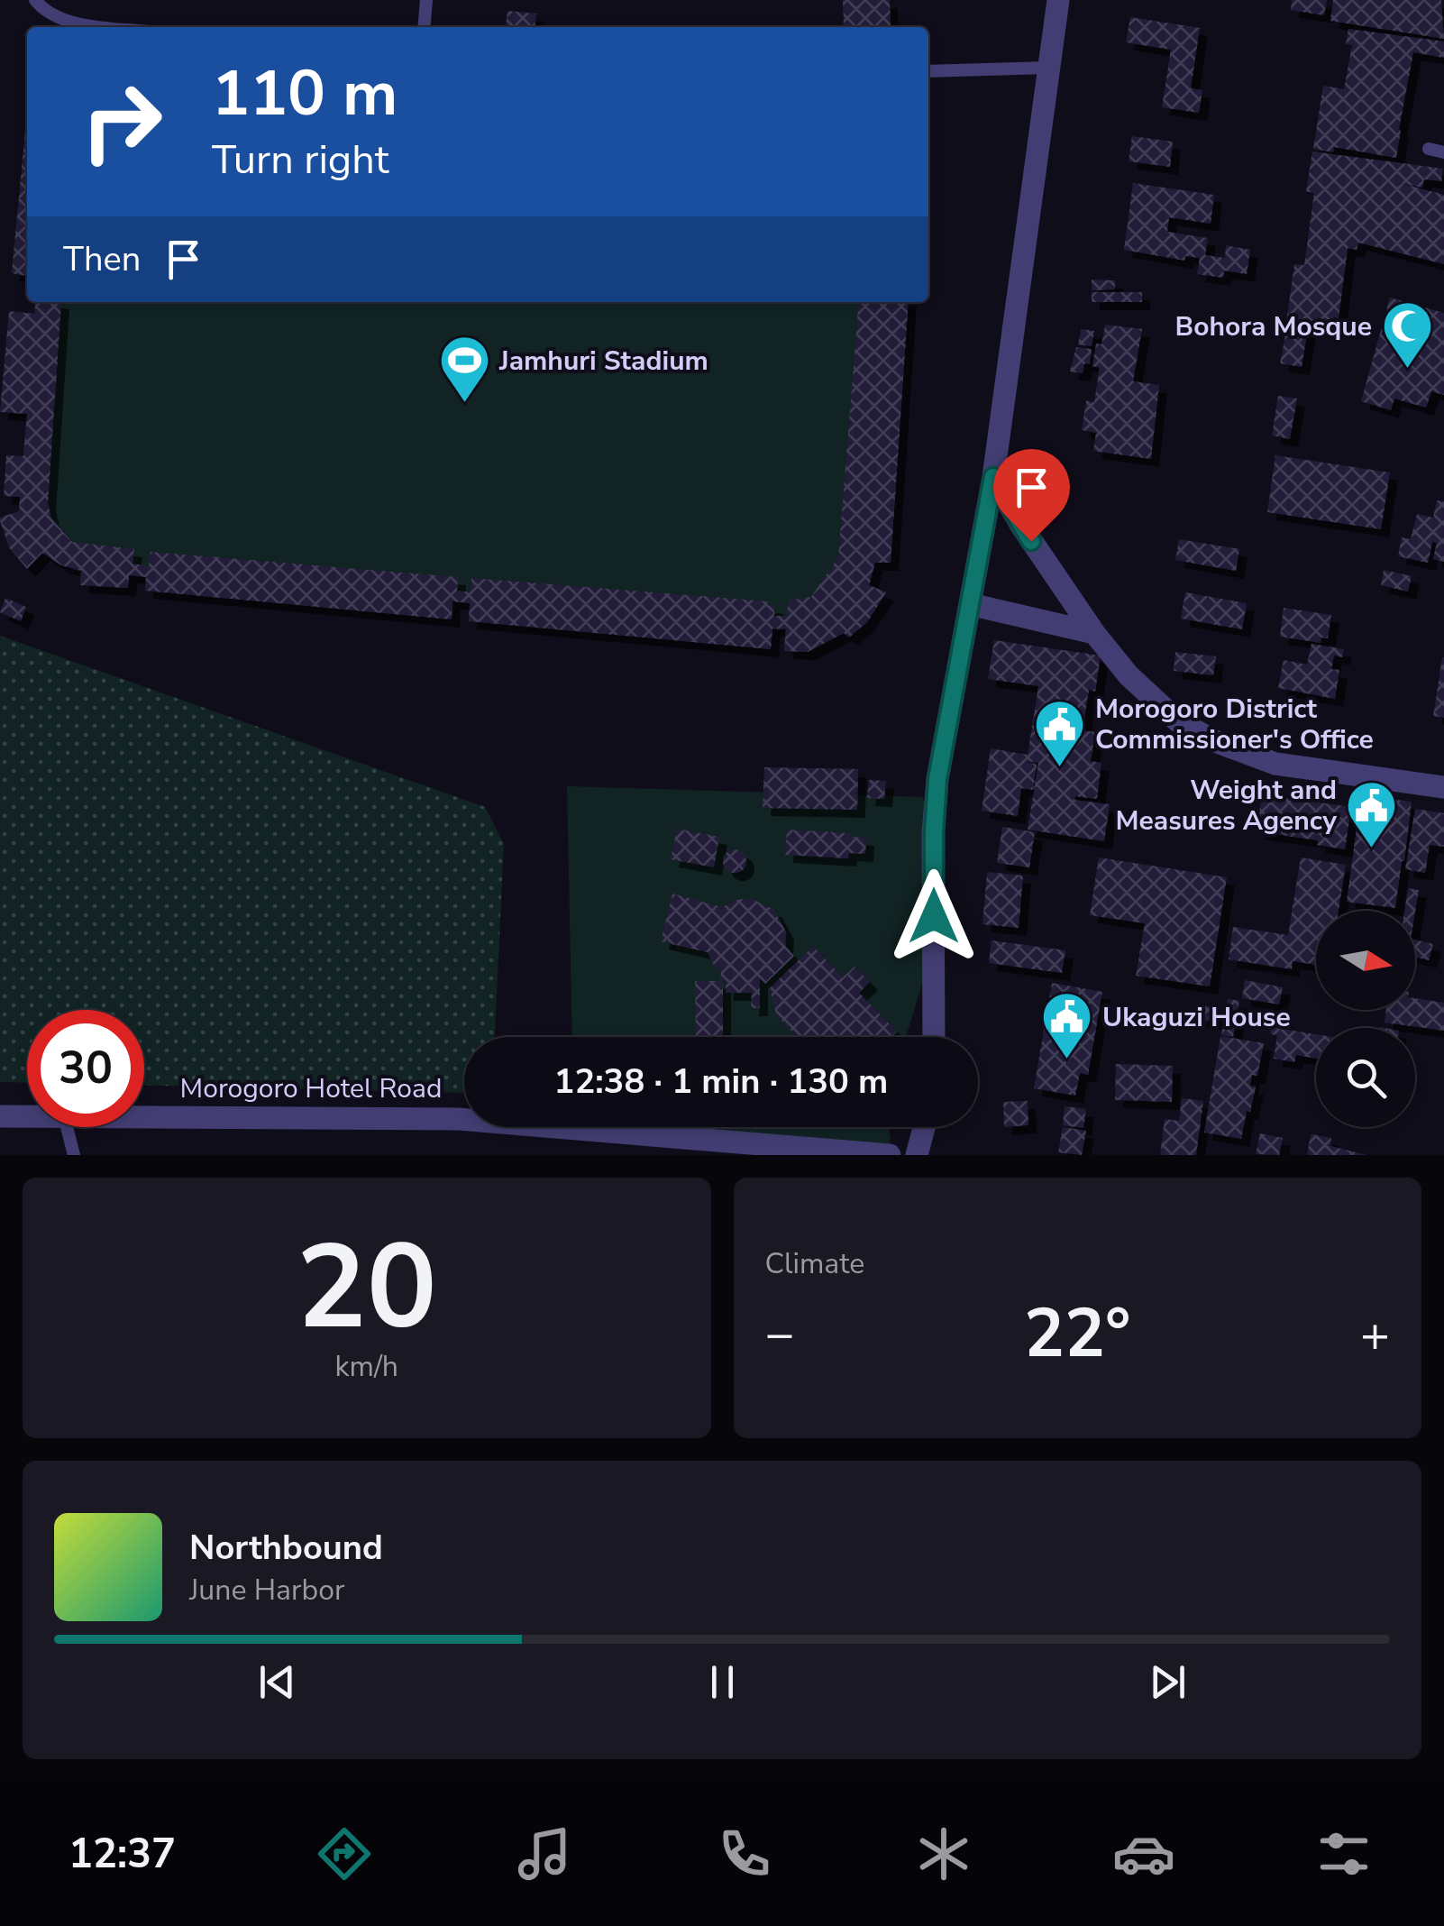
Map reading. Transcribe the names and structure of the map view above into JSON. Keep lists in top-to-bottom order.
{
  "streets": {
    "street": ["Morogoro Hotel Road"]
  },
  "places": {
    "mosque": ["Bohora Mosque"],
    "sports": ["Jamhuri Stadium"],
    "public building": ["Morogoro District Commissioner's Office", "Weight and Measures Agency", "Ukaguzi House"]
  },
  "north": "right",
  "page": {
    "turn": ["110 m", "Turn right"],
    "then": "Then",
    "limit": "30",
    "trip": "12:38 · 1 min · 130 m",
    "tile": [
      ["20", "km/h"],
      "Climate"
    ],
    "heat": ["−", "22°", "+"],
    "song": ["Northbound", "June Harbor"],
    "tabs": "12:37"
  }
}
